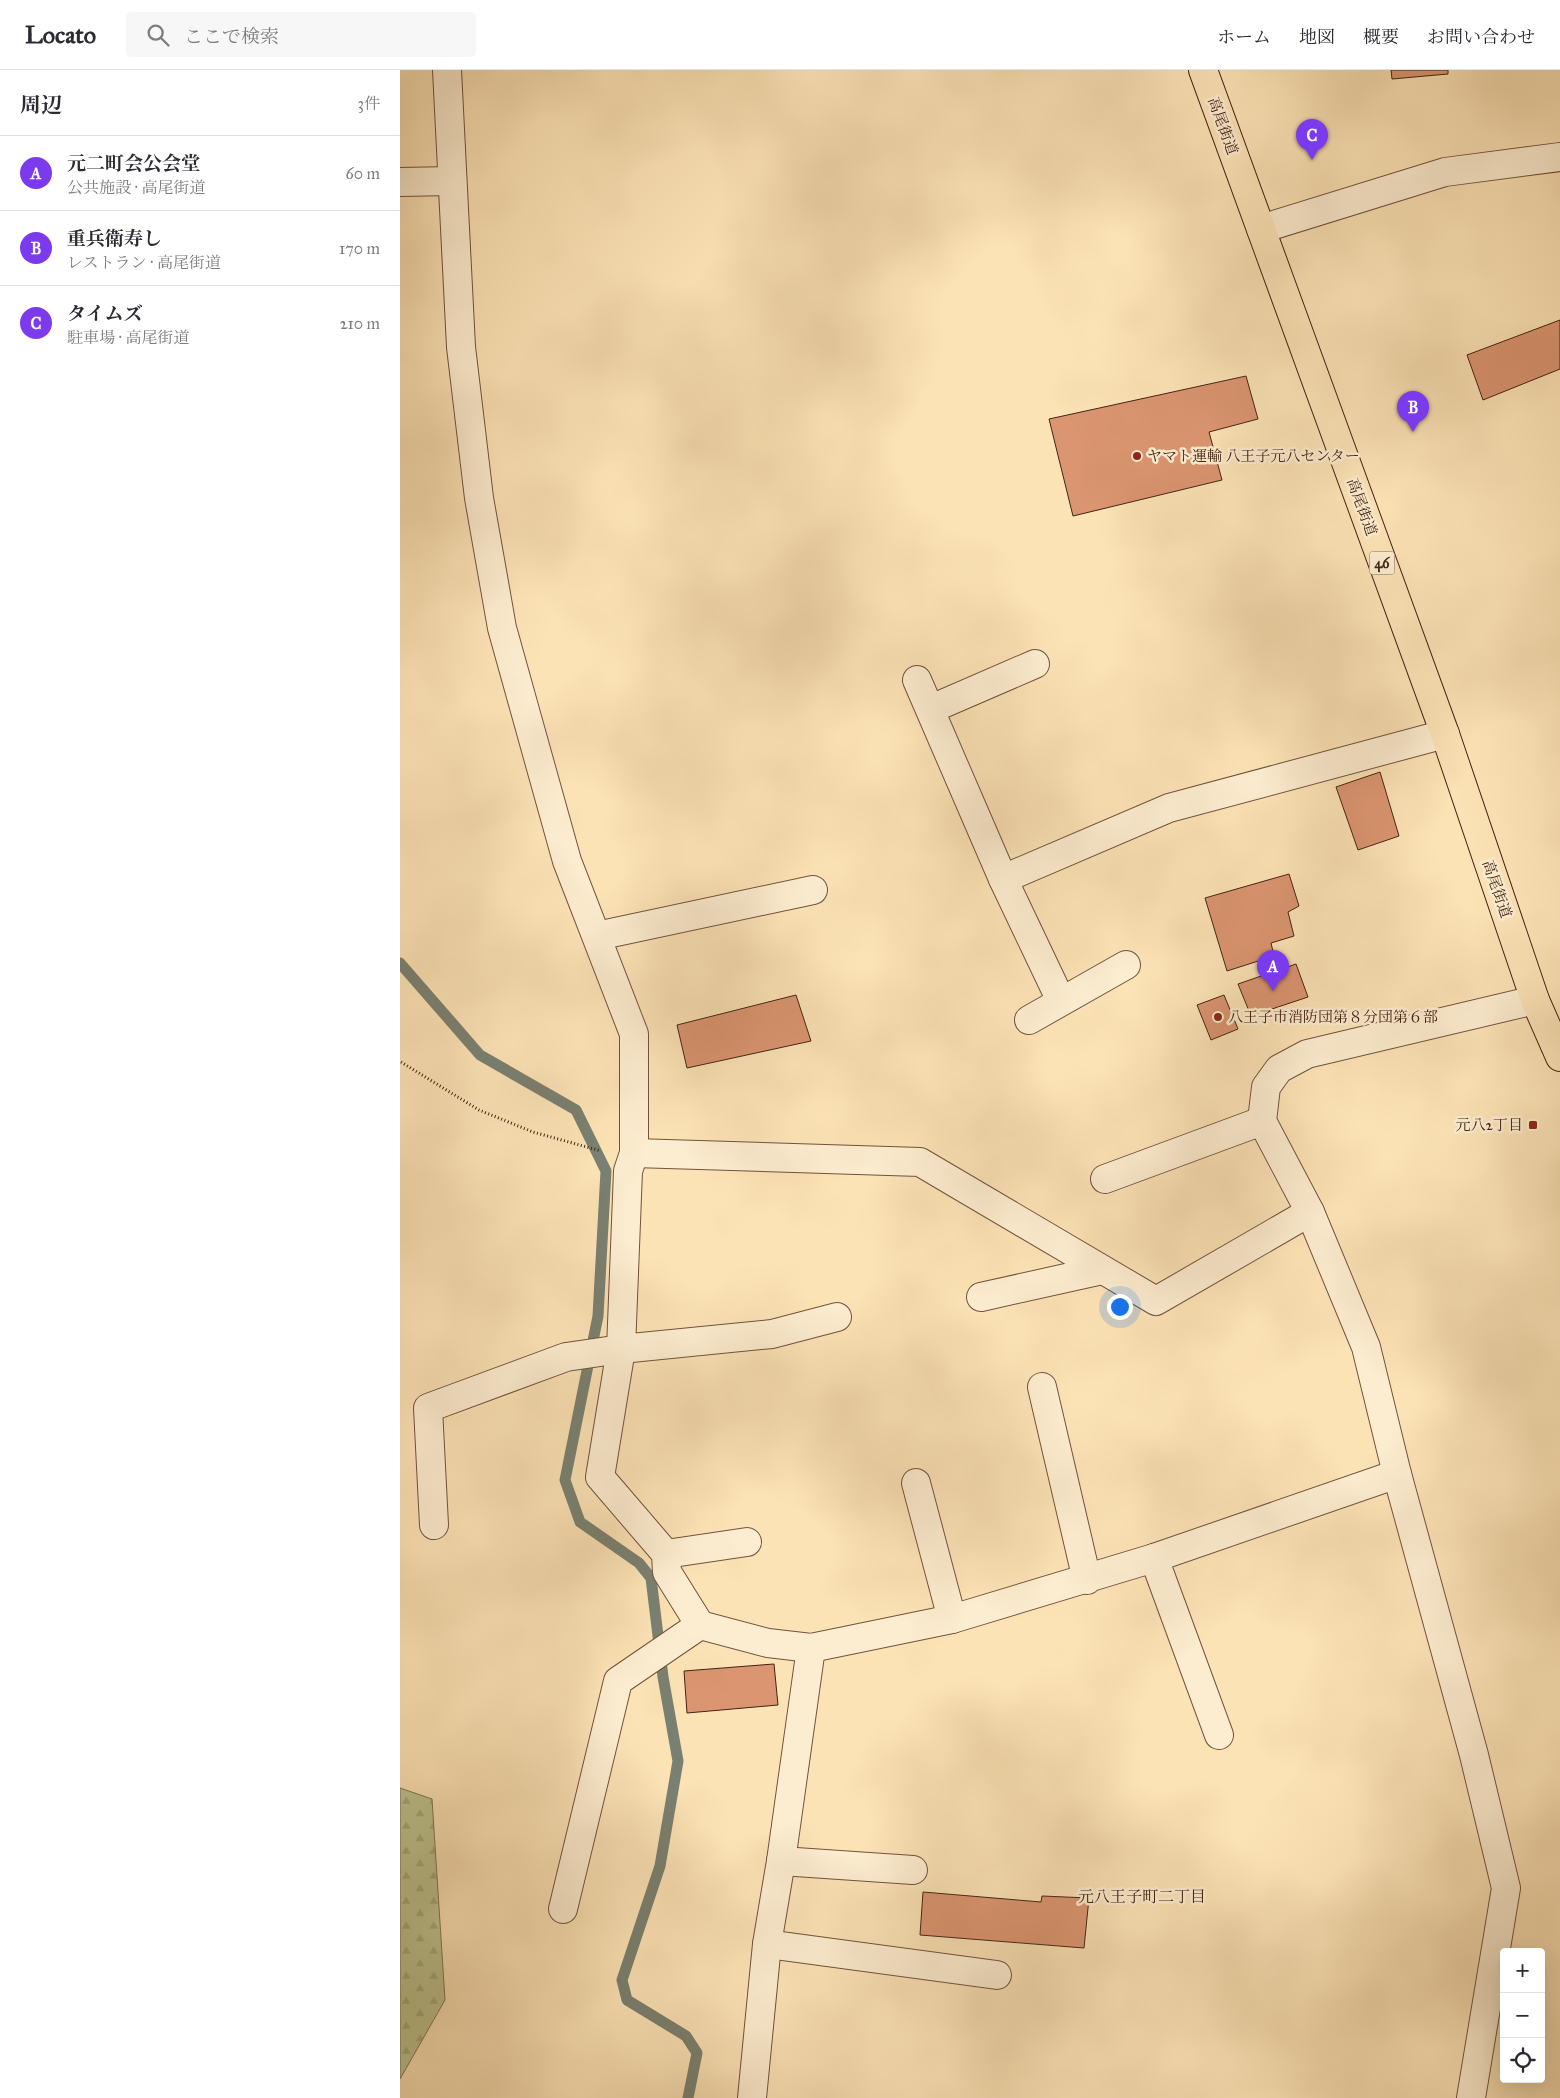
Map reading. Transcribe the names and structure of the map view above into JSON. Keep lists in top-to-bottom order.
{
  "streets": {
    "main road": ["高尾街道", "46"]
  },
  "districts": ["元八王子町二丁目"],
  "places": {
    "other": ["ヤマト運輸 八王子元八センター", "八王子市消防団第８分団第６部"],
    "transit": ["元八2丁目"]
  },
  "page": {
    "header": "Locato",
    "search": "ここで検索",
    "nav": [
      "ホーム",
      "地図",
      "概要",
      "お問い合わせ"
    ],
    "heading": ["周辺", "3件"],
    "pins": ["C", "B", "A"],
    "list": [
      {
        "mark": "A",
        "name": "元二町会公会堂",
        "note": "公共施設 · 高尾街道",
        "value": "60 m"
      },
      {
        "mark": "B",
        "name": "重兵衛寿し",
        "note": "レストラン · 高尾街道",
        "value": "170 m"
      },
      {
        "mark": "C",
        "name": "タイムズ",
        "note": "駐車場 · 高尾街道",
        "value": "210 m"
      }
    ],
    "map_buttons": ["+", "−"]
  }
}
